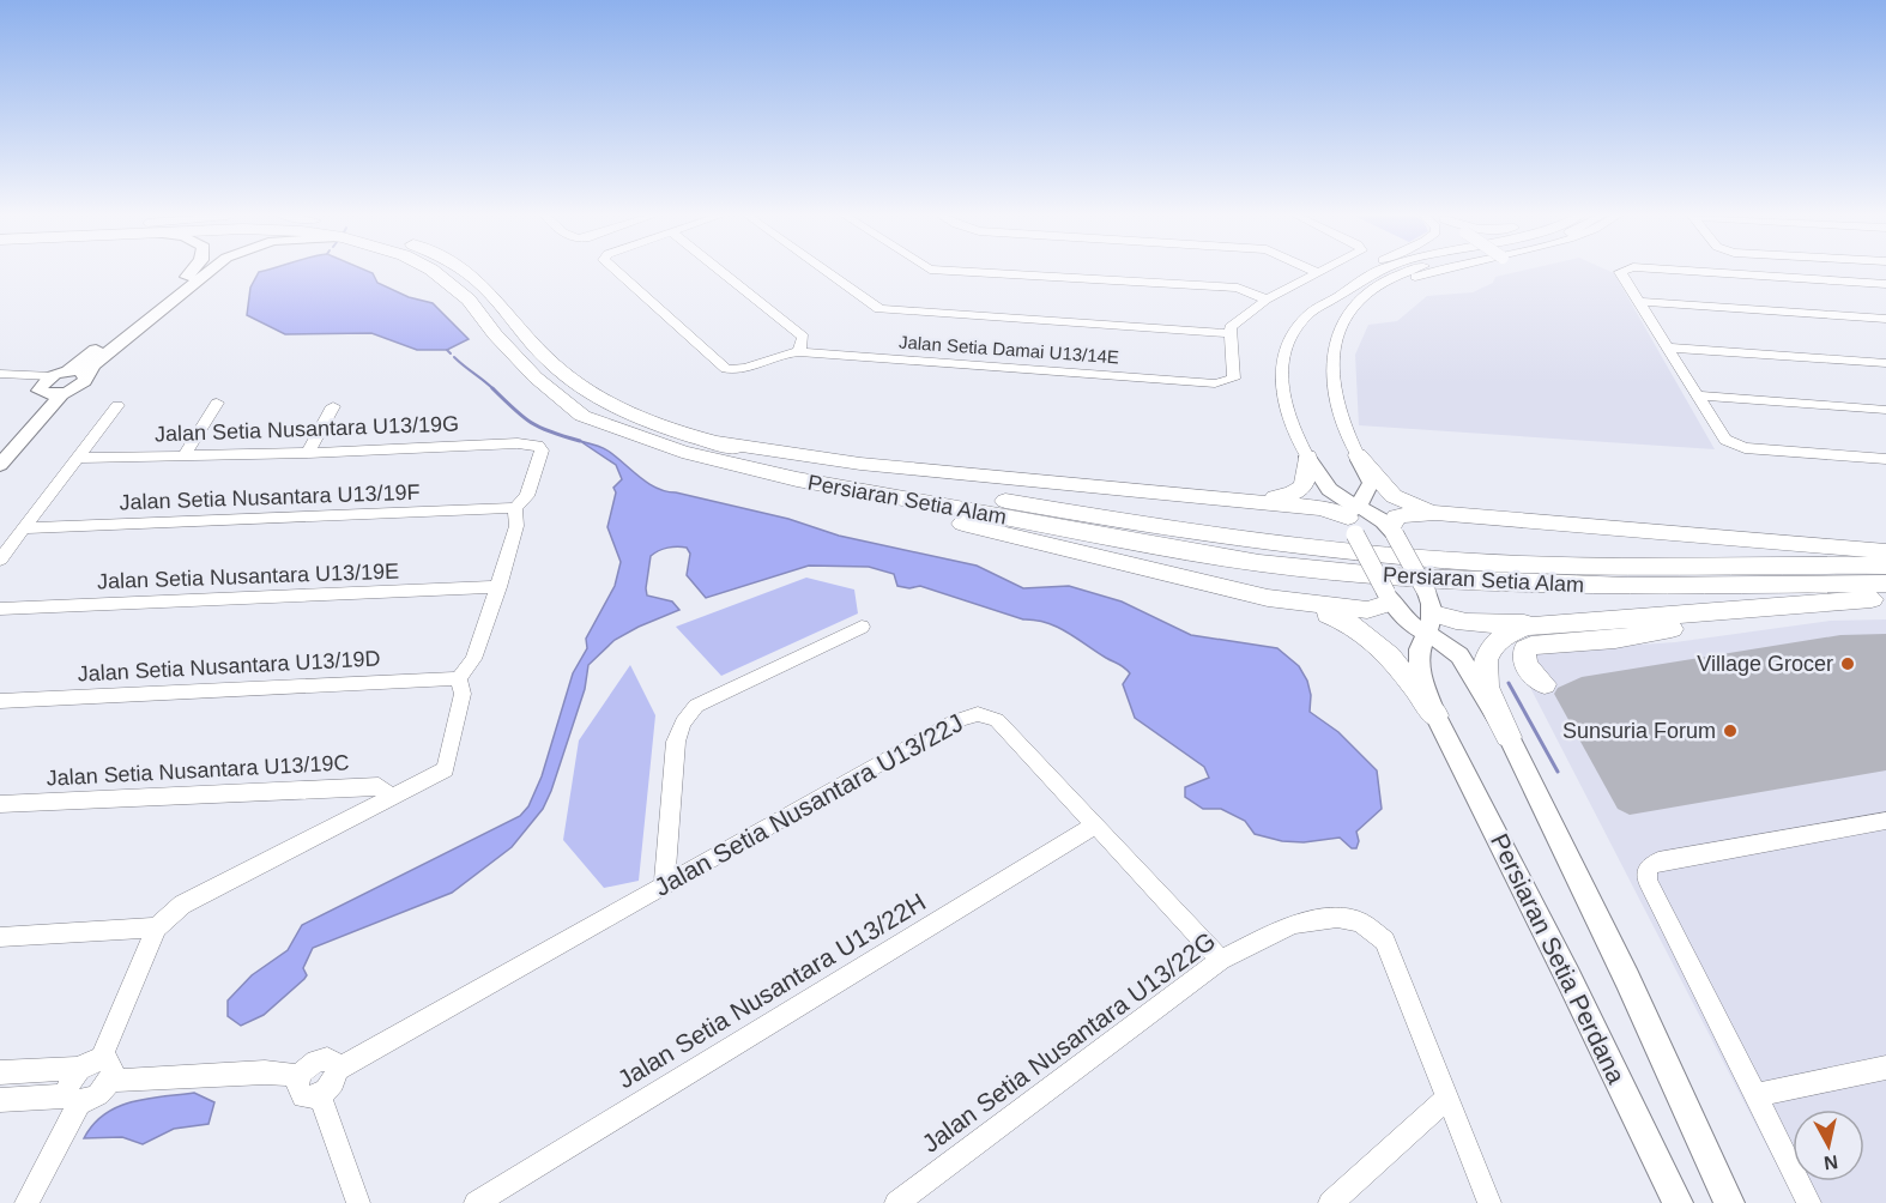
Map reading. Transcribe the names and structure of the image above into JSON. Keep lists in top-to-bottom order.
{
  "streets": {
    "highway": ["Persiaran Setia Alam"],
    "main road": ["Persiaran Setia Perdana"],
    "street": [
      "Jalan Setia Damai U13/14E",
      "Jalan Setia Nusantara U13/19G",
      "Jalan Setia Nusantara U13/19F",
      "Jalan Setia Nusantara U13/19E",
      "Jalan Setia Nusantara U13/19D",
      "Jalan Setia Nusantara U13/19C",
      "Jalan Setia Nusantara U13/22J",
      "Jalan Setia Nusantara U13/22H",
      "Jalan Setia Nusantara U13/22G"
    ]
  },
  "crossings": [
    ["Jalan Setia Nusantara U13/19G", "Jalan Setia Nusantara U13/19F"],
    ["Jalan Setia Nusantara U13/22J", "Jalan Setia Nusantara U13/22H"],
    ["Jalan Setia Nusantara U13/22J", "Jalan Setia Nusantara U13/22G"]
  ],
  "places": ["Village Grocer", "Sunsuria Forum"],
  "north": "bottom"
}
